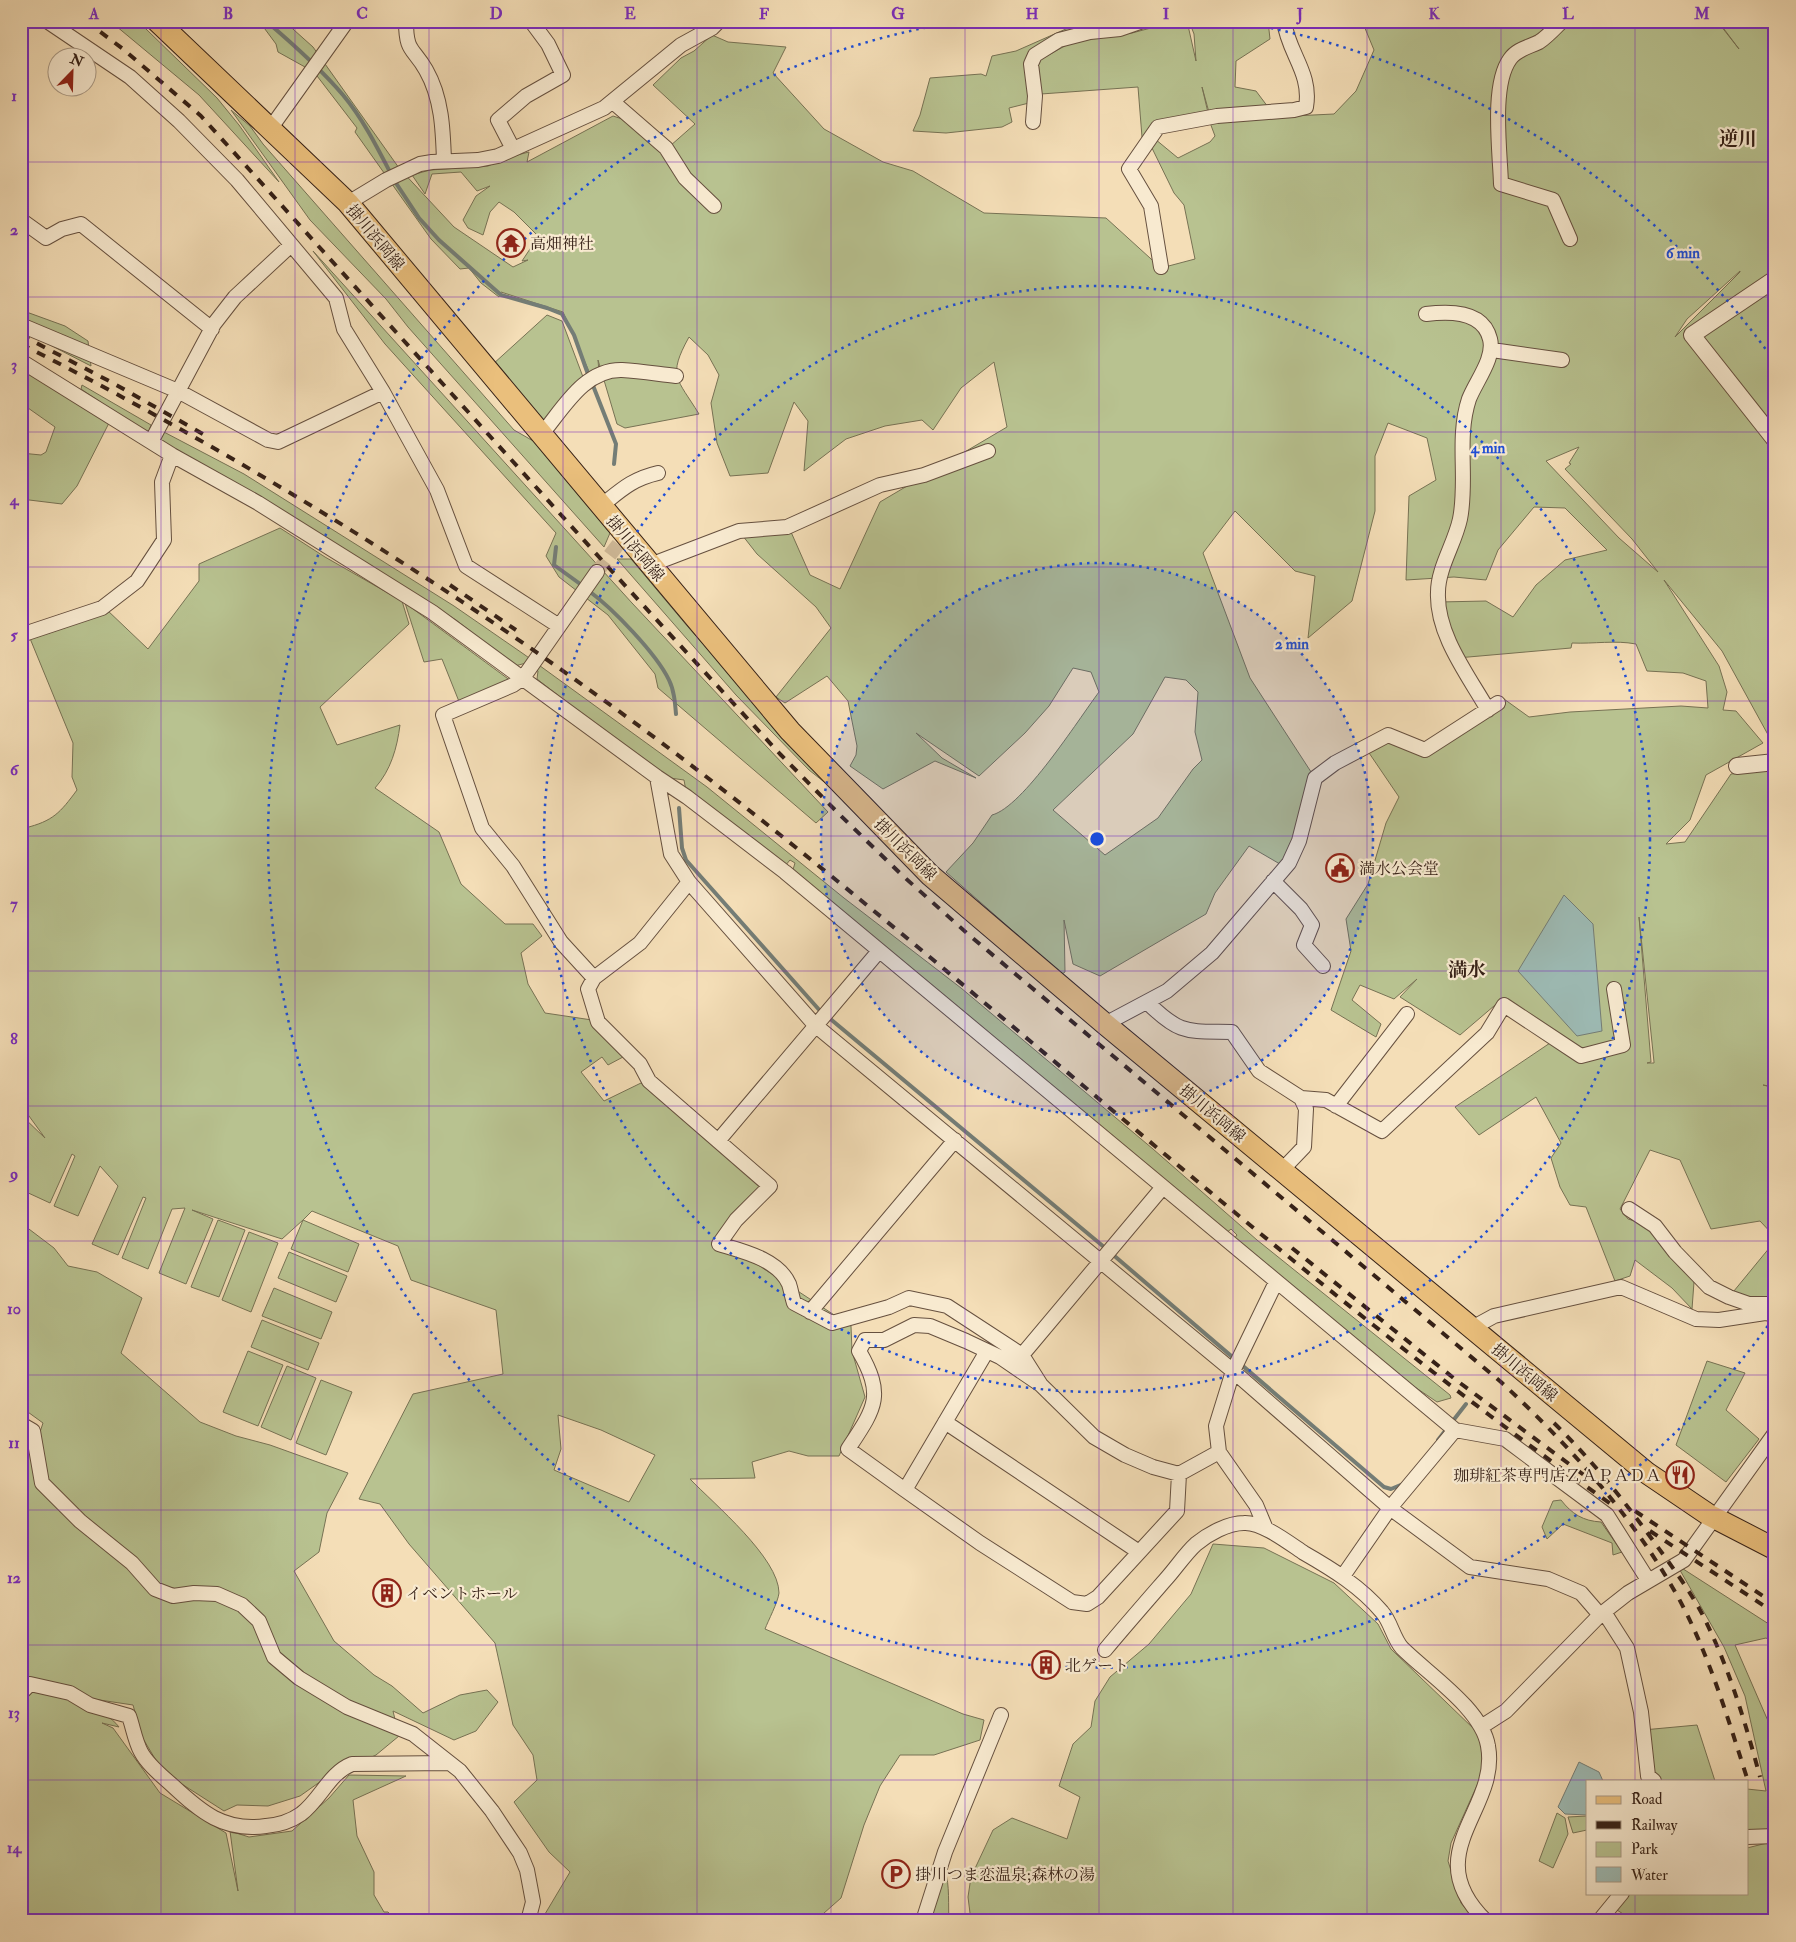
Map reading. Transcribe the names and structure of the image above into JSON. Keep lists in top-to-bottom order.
{
  "streets": {
    "main road": ["掛川浜岡線"]
  },
  "districts": ["逆川", "満水"],
  "places": {
    "temple": ["高畑神社"],
    "public building": ["満水公会堂"],
    "restaurant": ["珈琲紅茶専門店ＺＡＰＡＤＡ"],
    "building": ["イベントホール", "北ゲート"],
    "parking": ["掛川つま恋温泉;森林の湯"]
  },
  "legend": [
    "Road",
    "Railway",
    "Park",
    "Water"
  ],
  "north": "top right",
  "grid": {
    "columns": [
      "A",
      "B",
      "C",
      "D",
      "E",
      "F",
      "G",
      "H",
      "I",
      "J",
      "K",
      "L",
      "M"
    ],
    "rows": [
      "1",
      "2",
      "3",
      "4",
      "5",
      "6",
      "7",
      "8",
      "9",
      "10",
      "11",
      "12",
      "13",
      "14"
    ]
  },
  "rings": ["6 min", "4 min", "2 min"]
}
